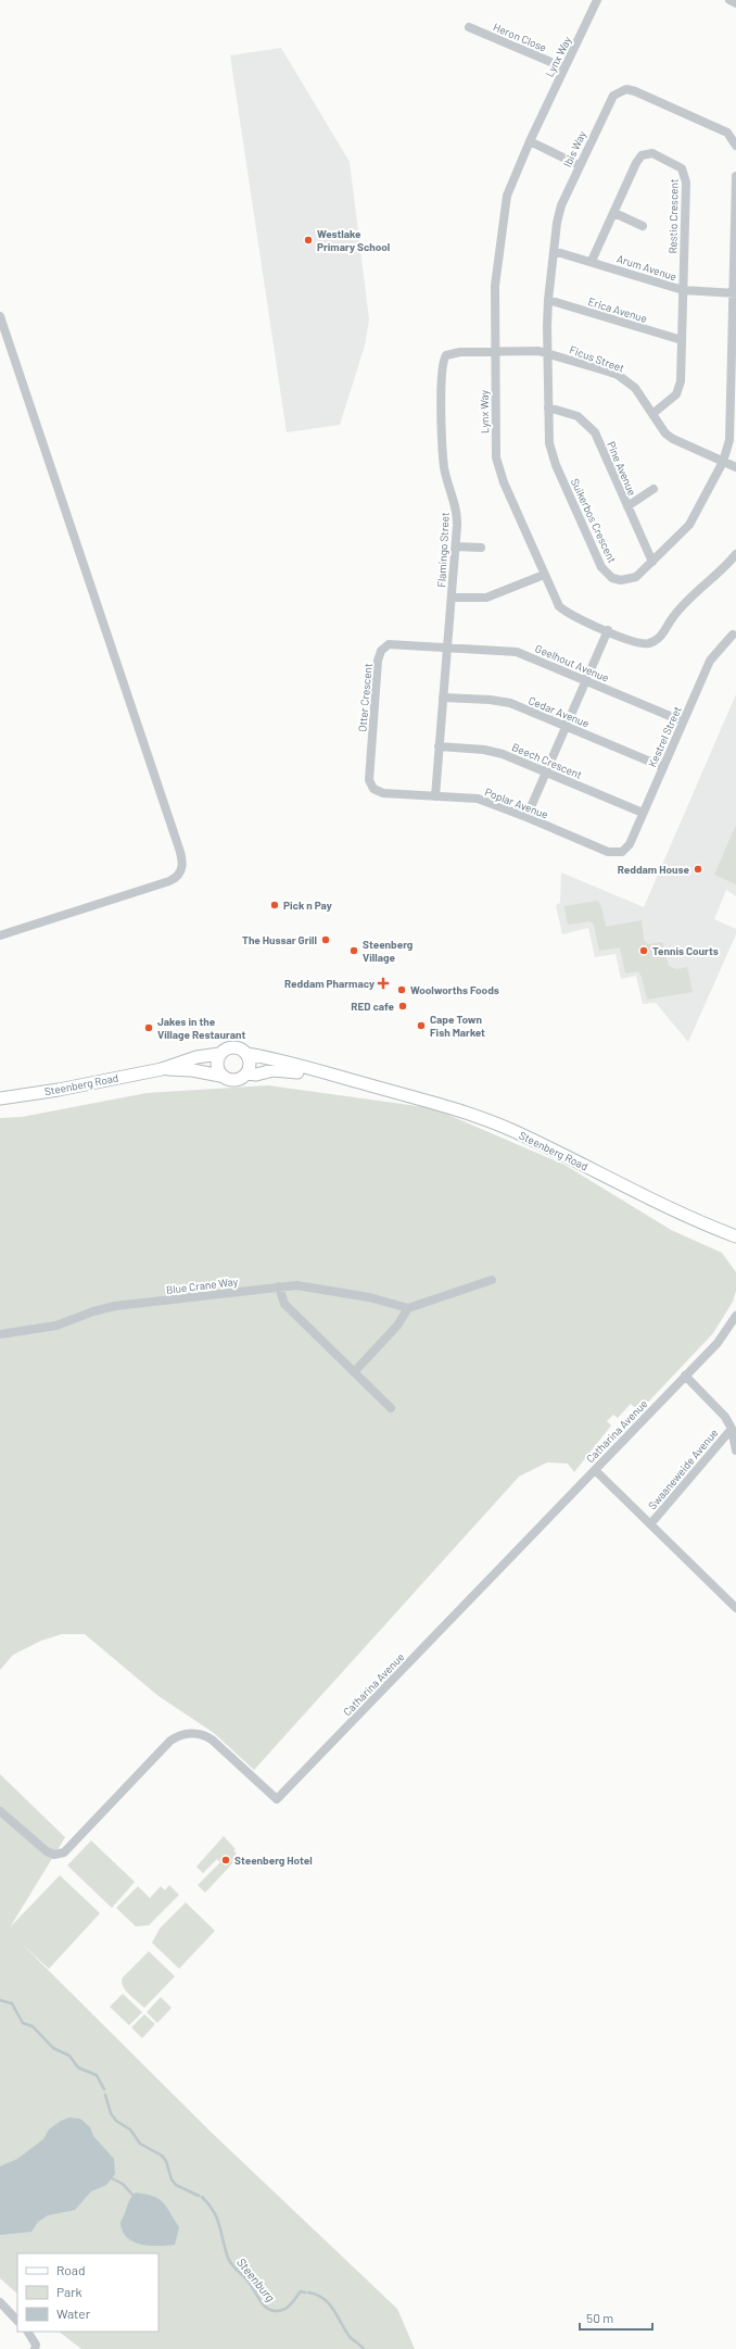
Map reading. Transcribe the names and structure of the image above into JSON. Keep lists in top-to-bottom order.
{
  "streets": {
    "main road": ["Steenberg Road"],
    "street": [
      "Heron Close",
      "Lynx Way",
      "Ibis Way",
      "Restio Crescent",
      "Arum Avenue",
      "Erica Avenue",
      "Ficus Street",
      "Pine Avenue",
      "Suikerbos Crescent",
      "Flamingo Street",
      "Geelhout Avenue",
      "Otter Crescent",
      "Cedar Avenue",
      "Kestrel Street",
      "Beech Crescent",
      "Poplar Avenue",
      "Blue Crane Way",
      "Catharina Avenue",
      "Swaaneweide Avenue"
    ]
  },
  "crossings": [
    ["Heron Close", "Lynx Way"],
    ["Lynx Way", "Ficus Street"],
    ["Lynx Way", "Flamingo Street"],
    ["Ibis Way", "Arum Avenue"],
    ["Ibis Way", "Erica Avenue"],
    ["Ibis Way", "Ficus Street"],
    ["Ibis Way", "Suikerbos Crescent"],
    ["Restio Crescent", "Arum Avenue"],
    ["Restio Crescent", "Erica Avenue"],
    ["Restio Crescent", "Ficus Street"],
    ["Ficus Street", "Suikerbos Crescent"],
    ["Ficus Street", "Flamingo Street"],
    ["Pine Avenue", "Suikerbos Crescent"],
    ["Flamingo Street", "Geelhout Avenue"],
    ["Flamingo Street", "Otter Crescent"],
    ["Flamingo Street", "Cedar Avenue"],
    ["Flamingo Street", "Beech Crescent"],
    ["Flamingo Street", "Poplar Avenue"],
    ["Geelhout Avenue", "Otter Crescent"],
    ["Geelhout Avenue", "Kestrel Street"],
    ["Otter Crescent", "Poplar Avenue"],
    ["Cedar Avenue", "Kestrel Street"],
    ["Kestrel Street", "Beech Crescent"],
    ["Kestrel Street", "Poplar Avenue"],
    ["Catharina Avenue", "Swaaneweide Avenue"]
  ],
  "water": ["Steenburg"],
  "places": {
    "other": [
      "Westlake Primary School",
      "Reddam House",
      "Pick n Pay",
      "The Hussar Grill",
      "Steenberg Village",
      "Tennis Courts",
      "Woolworths Foods",
      "RED cafe",
      "Cape Town Fish Market",
      "Jakes in the Village Restaurant",
      "Steenberg Hotel"
    ],
    "health": ["Reddam Pharmacy"]
  },
  "legend": ["Road", "Park", "Water"],
  "scale_bar": "50 m"
}
